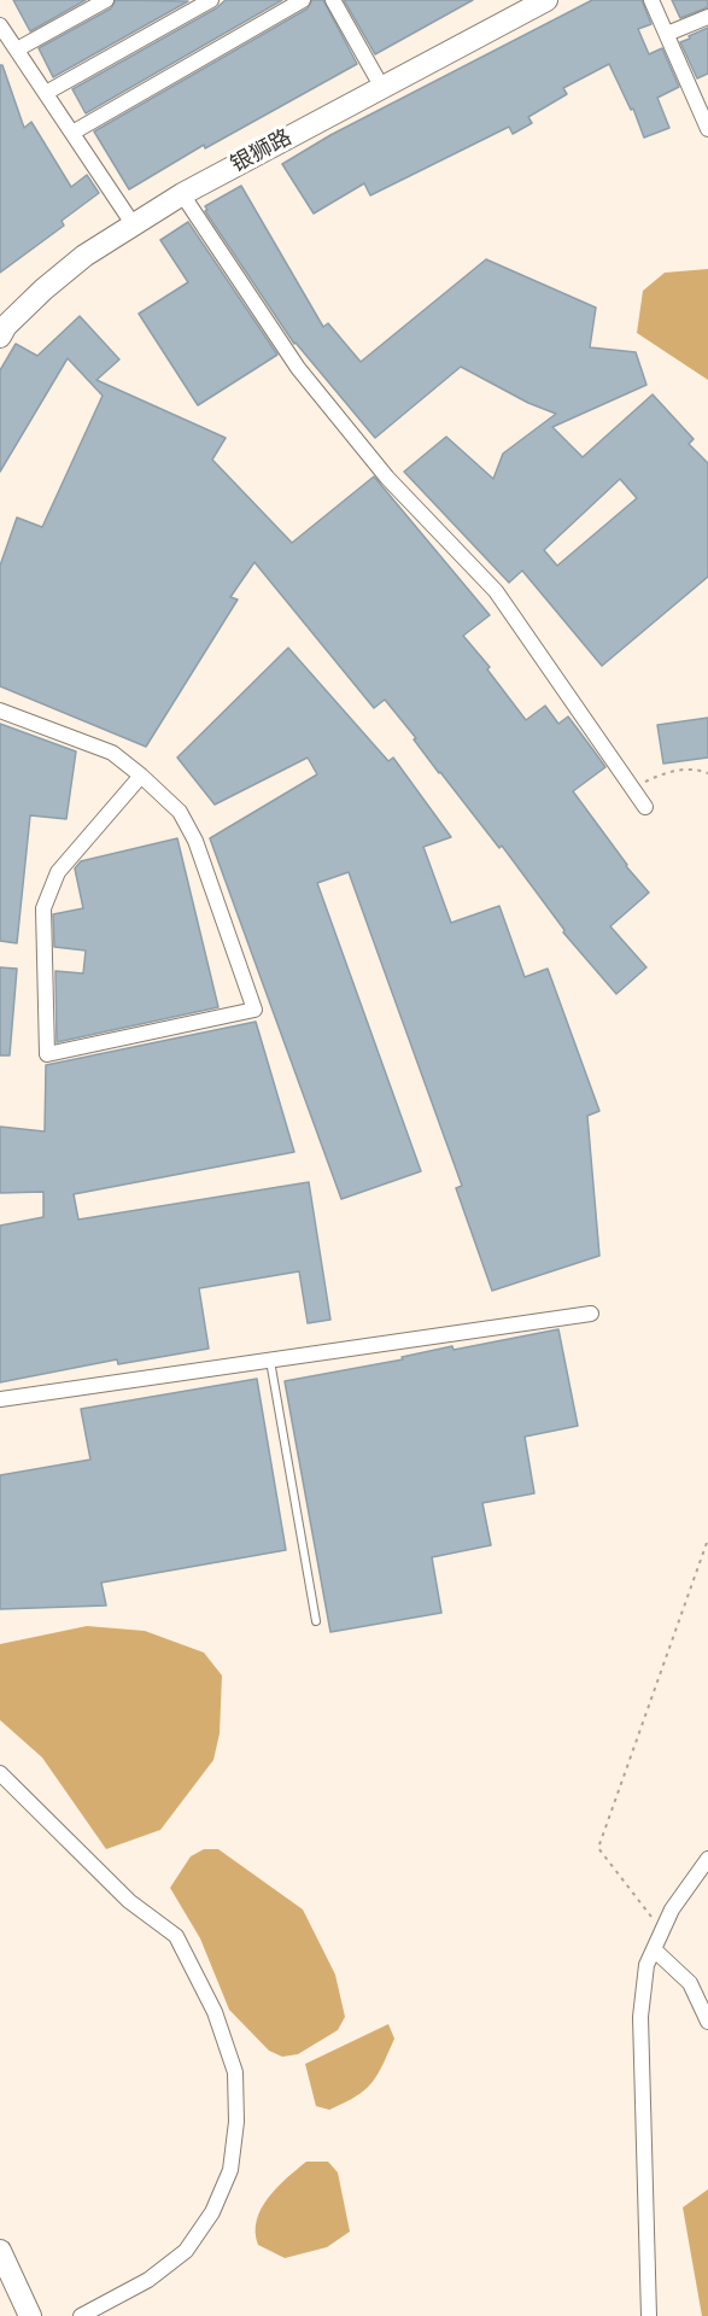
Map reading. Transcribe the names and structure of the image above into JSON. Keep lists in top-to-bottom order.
{
  "streets": {
    "main road": ["银狮路"]
  }
}
